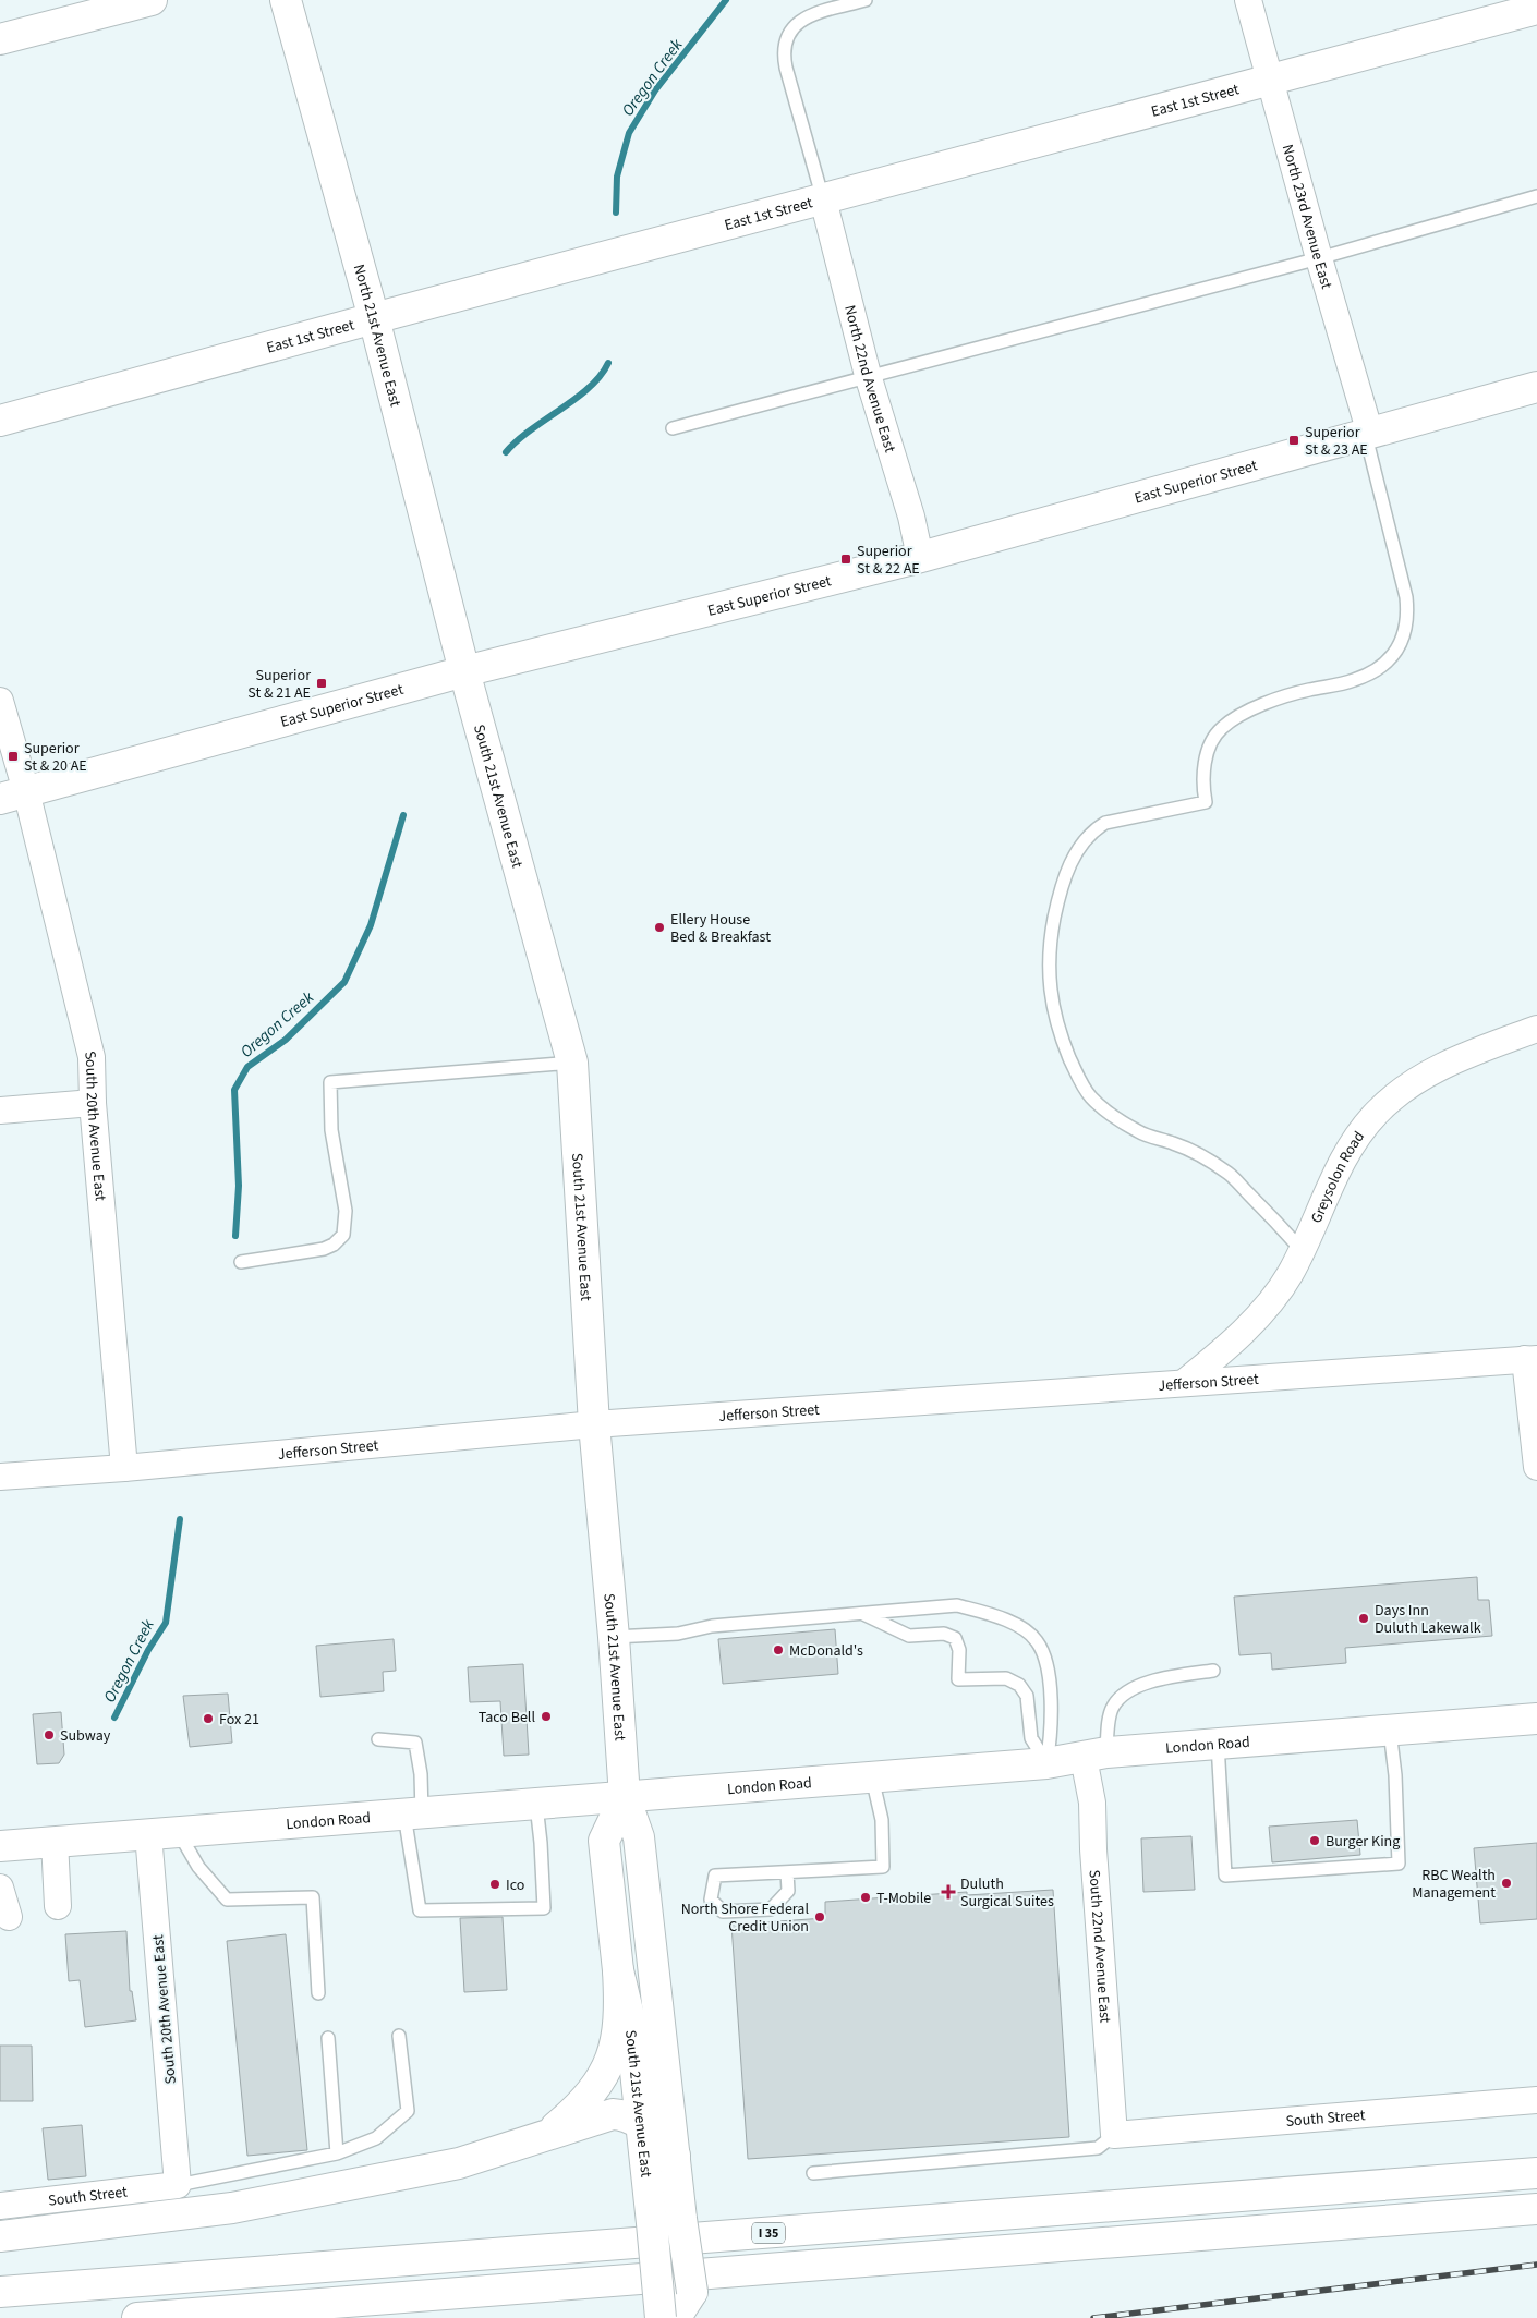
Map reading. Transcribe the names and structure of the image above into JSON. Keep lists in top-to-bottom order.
{
  "streets": {
    "main road": [
      "East 1st Street",
      "North 21st Avenue East",
      "East Superior Street",
      "South 21st Avenue East",
      "London Road",
      "I 35"
    ],
    "street": [
      "North 23rd Avenue East",
      "North 22nd Avenue East",
      "South 20th Avenue East",
      "Greysolon Road",
      "Jefferson Street",
      "South 22nd Avenue East",
      "South Street"
    ]
  },
  "crossings": [
    ["East 1st Street", "North 23rd Avenue East"],
    ["East 1st Street", "North 21st Avenue East"],
    ["East 1st Street", "North 22nd Avenue East"],
    ["North 23rd Avenue East", "East Superior Street"],
    ["North 21st Avenue East", "East Superior Street"],
    ["North 21st Avenue East", "South 21st Avenue East"],
    ["North 22nd Avenue East", "East Superior Street"],
    ["East Superior Street", "South 21st Avenue East"],
    ["East Superior Street", "South 20th Avenue East"],
    ["South 21st Avenue East", "Jefferson Street"],
    ["South 21st Avenue East", "London Road"],
    ["South 20th Avenue East", "Jefferson Street"],
    ["South 20th Avenue East", "London Road"],
    ["South 20th Avenue East", "South Street"],
    ["Greysolon Road", "Jefferson Street"],
    ["London Road", "South 22nd Avenue East"],
    ["South 22nd Avenue East", "South Street"]
  ],
  "water": ["Oregon Creek"],
  "places": {
    "transit": [
      "Superior St & 23 AE",
      "Superior St & 22 AE",
      "Superior St & 21 AE",
      "Superior St & 20 AE"
    ],
    "other": [
      "Ellery House Bed & Breakfast",
      "Days Inn Duluth Lakewalk",
      "McDonald's",
      "Taco Bell",
      "Fox 21",
      "Subway",
      "Burger King",
      "RBC Wealth Management",
      "Ico",
      "T-Mobile",
      "North Shore Federal Credit Union"
    ],
    "health": ["Duluth Surgical Suites"]
  }
}
